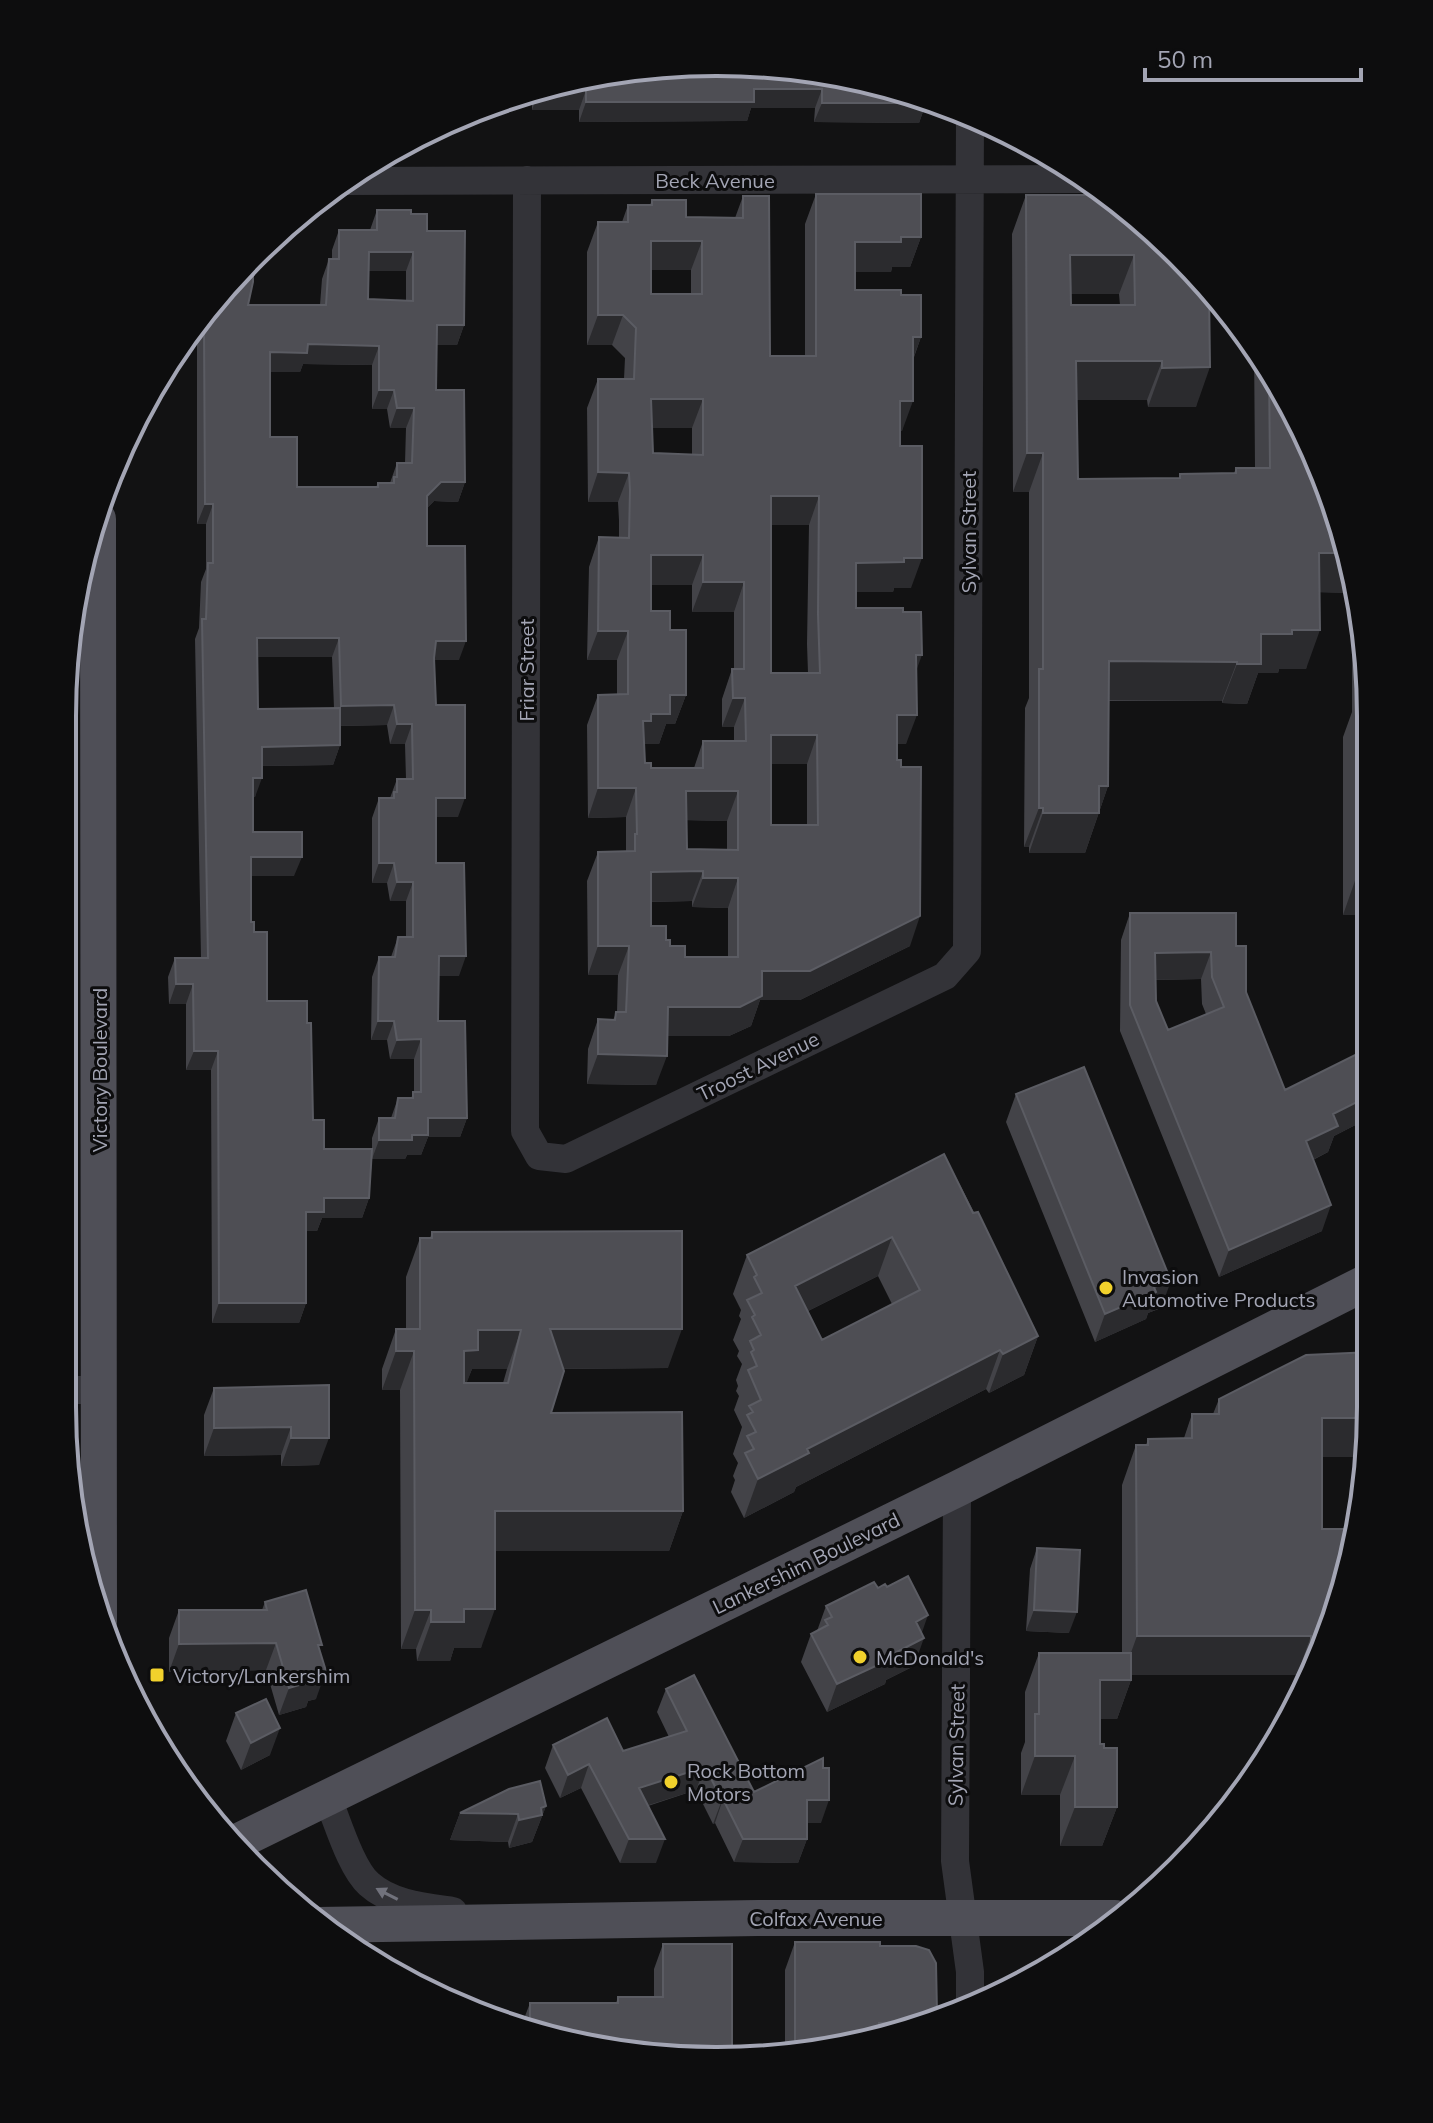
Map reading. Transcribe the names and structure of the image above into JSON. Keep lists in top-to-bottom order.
{
  "streets": {
    "main road": ["Victory Boulevard", "Lankershim Boulevard", "Colfax Avenue"],
    "street": [
      "Beck Avenue",
      "Sylvan Street",
      "Friar Street",
      "Troost Avenue"
    ]
  },
  "crossings": [
    ["Beck Avenue", "Sylvan Street"],
    ["Beck Avenue", "Friar Street"],
    ["Sylvan Street", "Troost Avenue"],
    ["Sylvan Street", "Lankershim Boulevard"],
    ["Sylvan Street", "Colfax Avenue"],
    ["Friar Street", "Troost Avenue"],
    ["Lankershim Boulevard", "Colfax Avenue"]
  ],
  "places": {
    "other": ["Invasion Automotive Products", "McDonald's", "Rock Bottom Motors"],
    "transit": ["Victory/Lankershim"]
  },
  "scale_bar": "50 m"
}
